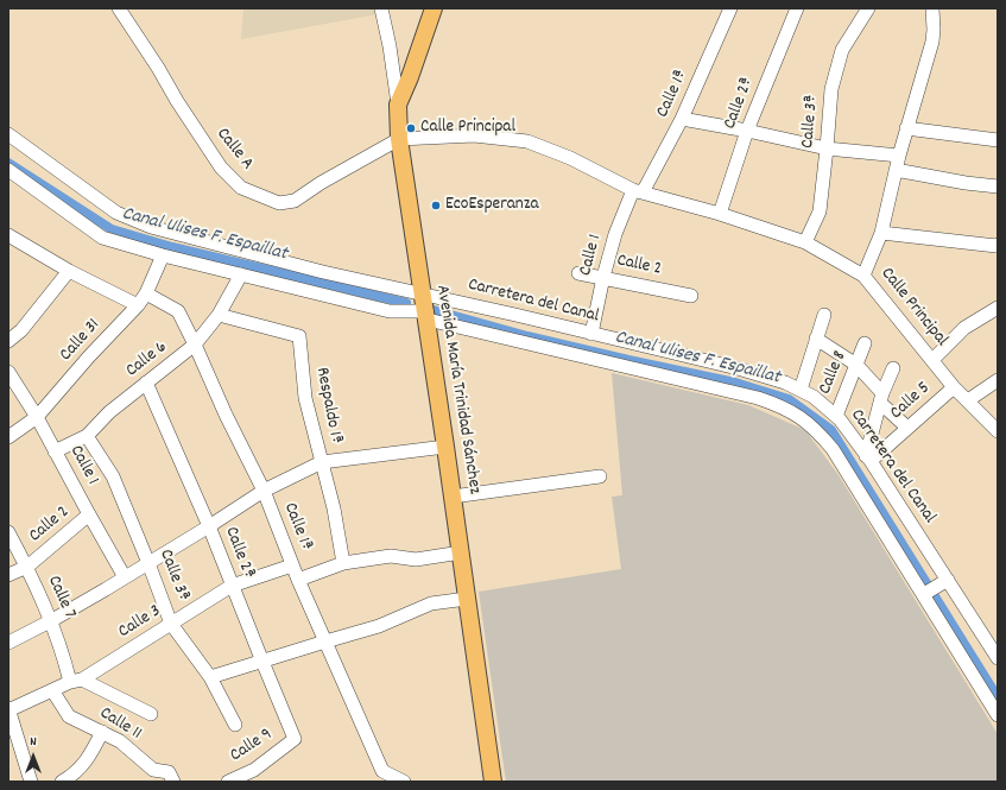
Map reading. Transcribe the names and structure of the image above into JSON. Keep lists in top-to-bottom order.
{
  "streets": {
    "main road": ["Avenida María Trinidad Sánchez"],
    "street": [
      "Calle 1ª",
      "Calle 2ª",
      "Calle 3ª",
      "Calle A",
      "Calle 1",
      "Calle 2",
      "Carretera del Canal",
      "Calle Principal",
      "Calle 31",
      "Calle 6",
      "Calle 8",
      "Calle 5",
      "Respaldo 1ª",
      "Calle 7",
      "Calle 3",
      "Calle 11",
      "Calle 9"
    ]
  },
  "crossings": [
    ["Calle 1ª", "Calle 1"],
    ["Calle 1ª", "Calle Principal"],
    ["Calle 1ª", "Calle 31"],
    ["Calle 1ª", "Calle 6"],
    ["Calle 1ª", "Calle 3"],
    ["Calle 2ª", "Calle Principal"],
    ["Calle 2ª", "Calle 6"],
    ["Calle 2ª", "Calle 3"],
    ["Calle 2ª", "Calle 9"],
    ["Calle 3ª", "Calle Principal"],
    ["Calle 3ª", "Calle 6"],
    ["Calle 3ª", "Calle 3"],
    ["Calle A", "Calle Principal"],
    ["Calle A", "Avenida María Trinidad Sánchez"],
    ["Calle 1", "Calle 2"],
    ["Calle 1", "Carretera del Canal"],
    ["Calle 1", "Calle Principal"],
    ["Calle 1", "Calle 31"],
    ["Calle 1", "Calle 6"],
    ["Calle 2", "Calle 7"],
    ["Carretera del Canal", "Calle 8"],
    ["Carretera del Canal", "Avenida María Trinidad Sánchez"],
    ["Carretera del Canal", "Calle 5"],
    ["Calle Principal", "Avenida María Trinidad Sánchez"],
    ["Calle Principal", "Calle 5"],
    ["Calle 6", "Respaldo 1ª"],
    ["Calle 7", "Calle 3"],
    ["Calle 3", "Calle 11"]
  ],
  "water": ["Canal Ulises F. Espaillat"],
  "places": ["Calle Principal", "EcoEsperanza"],
  "north": "top"
}
